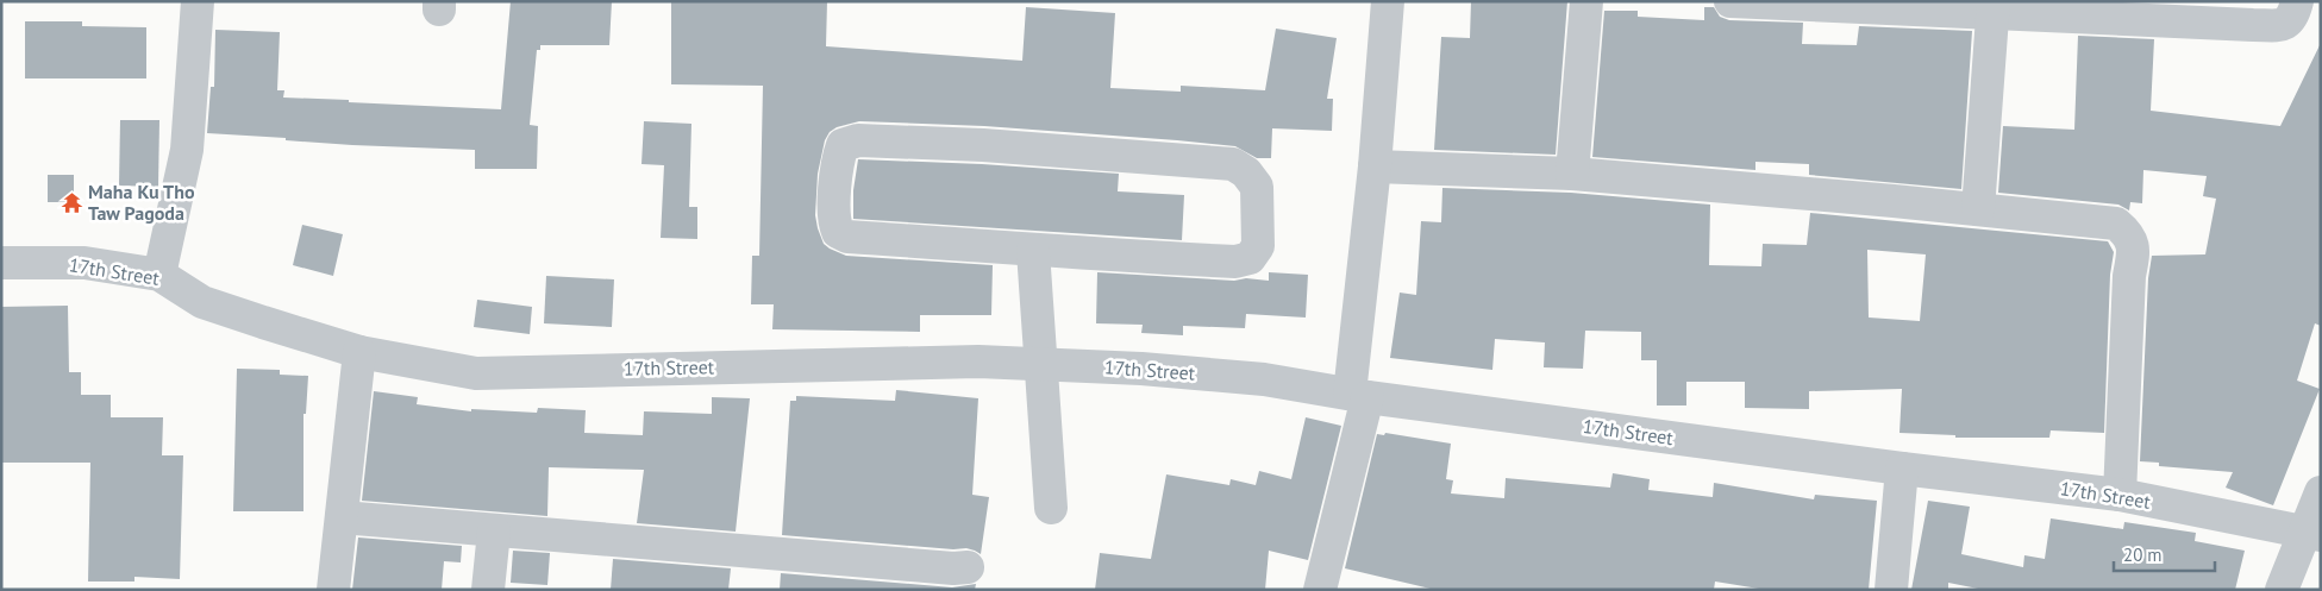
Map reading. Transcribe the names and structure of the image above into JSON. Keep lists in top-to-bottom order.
{
  "streets": {
    "street": ["17th Street"]
  },
  "places": {
    "temple": ["Maha Ku Tho Taw Pagoda"]
  },
  "scale_bar": "20 m"
}
